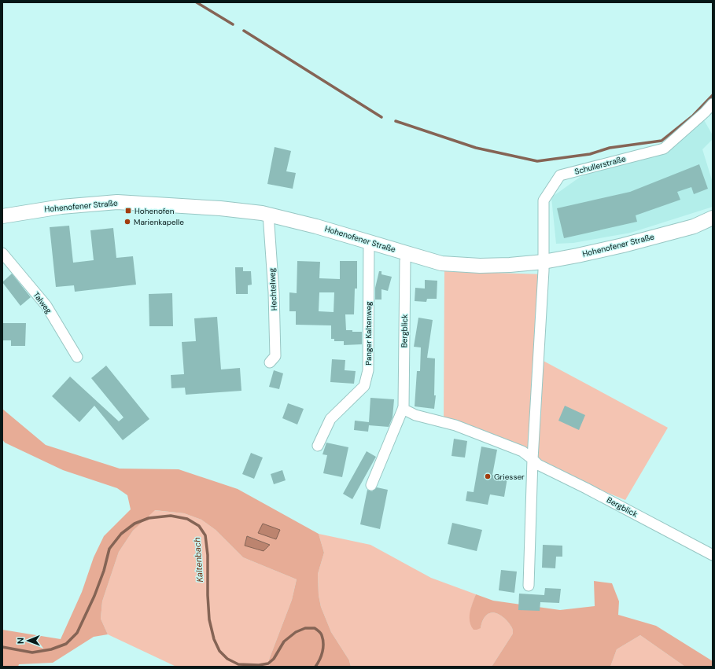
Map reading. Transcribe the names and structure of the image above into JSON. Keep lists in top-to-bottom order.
{
  "streets": {
    "main road": ["Hohenofener Straße"],
    "street": [
      "Schullerstraße",
      "Hechtelweg",
      "Talweg",
      "Bergblick",
      "Panger Kaltenweg"
    ]
  },
  "crossings": [
    ["Schullerstraße", "Hohenofener Straße"],
    ["Hohenofener Straße", "Hechtelweg"],
    ["Hohenofener Straße", "Bergblick"],
    ["Hohenofener Straße", "Panger Kaltenweg"]
  ],
  "water": ["Kaltenbach"],
  "places": {
    "transit": ["Hohenofen"],
    "other": ["Marienkapelle", "Griesser"]
  },
  "north": "left"
}
